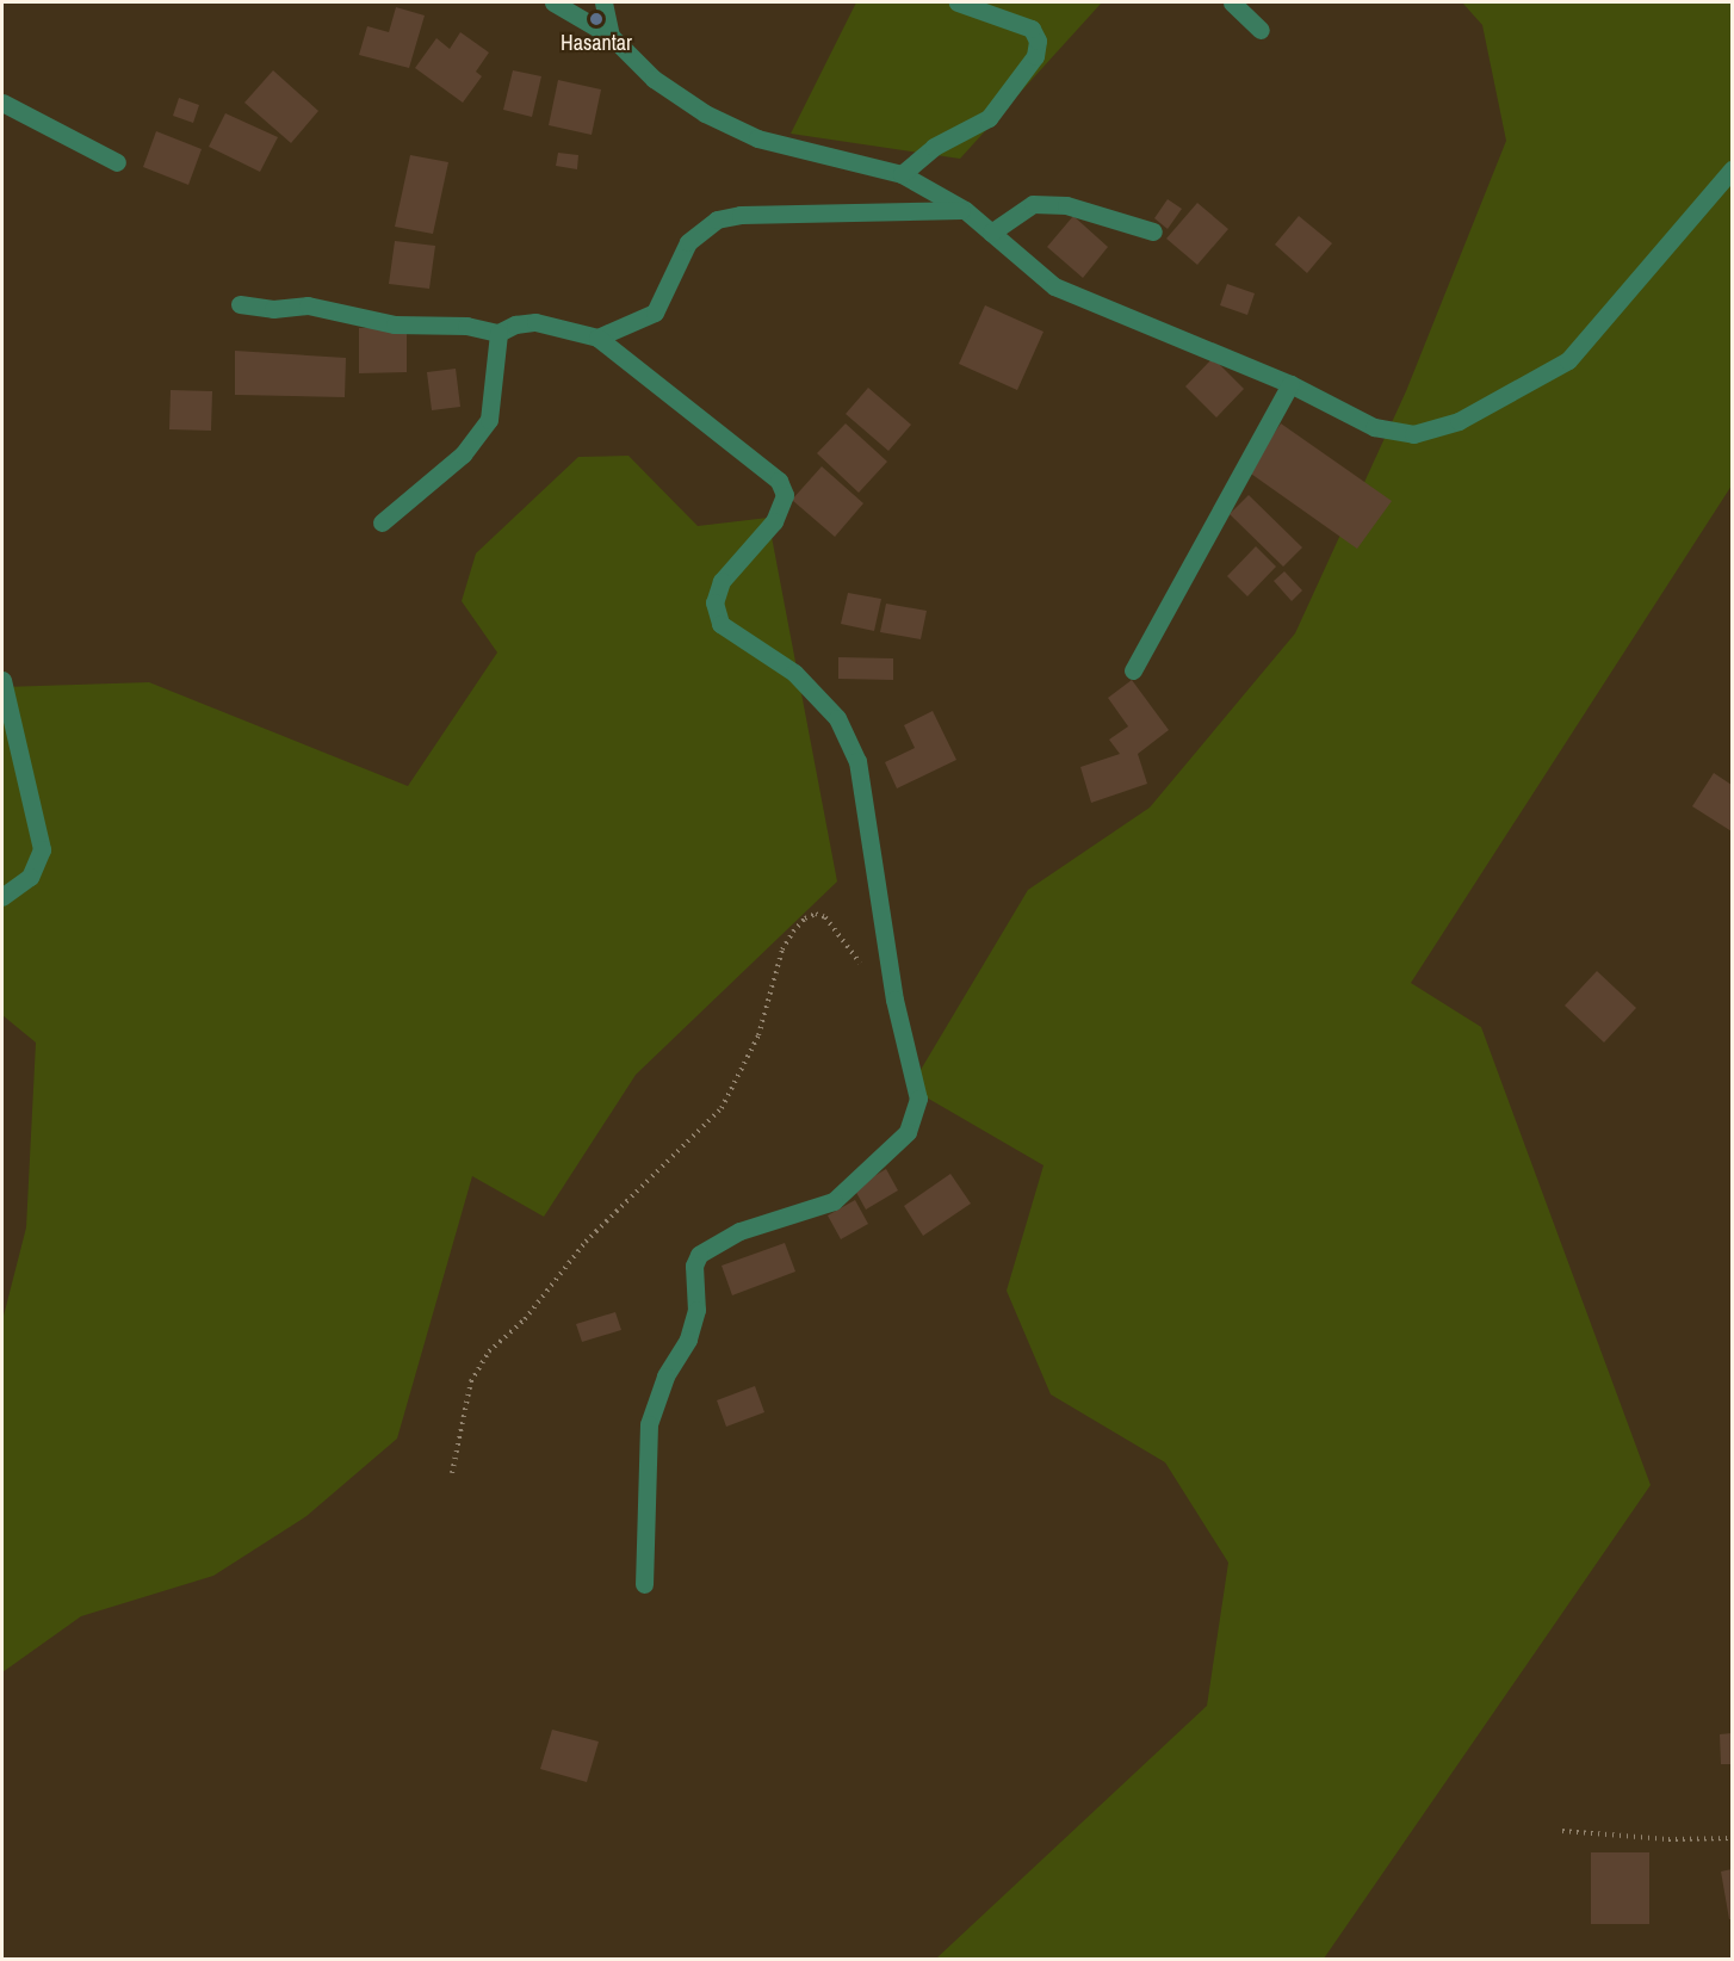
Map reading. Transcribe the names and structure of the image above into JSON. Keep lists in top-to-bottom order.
{
  "places": ["Hasantar"]
}
